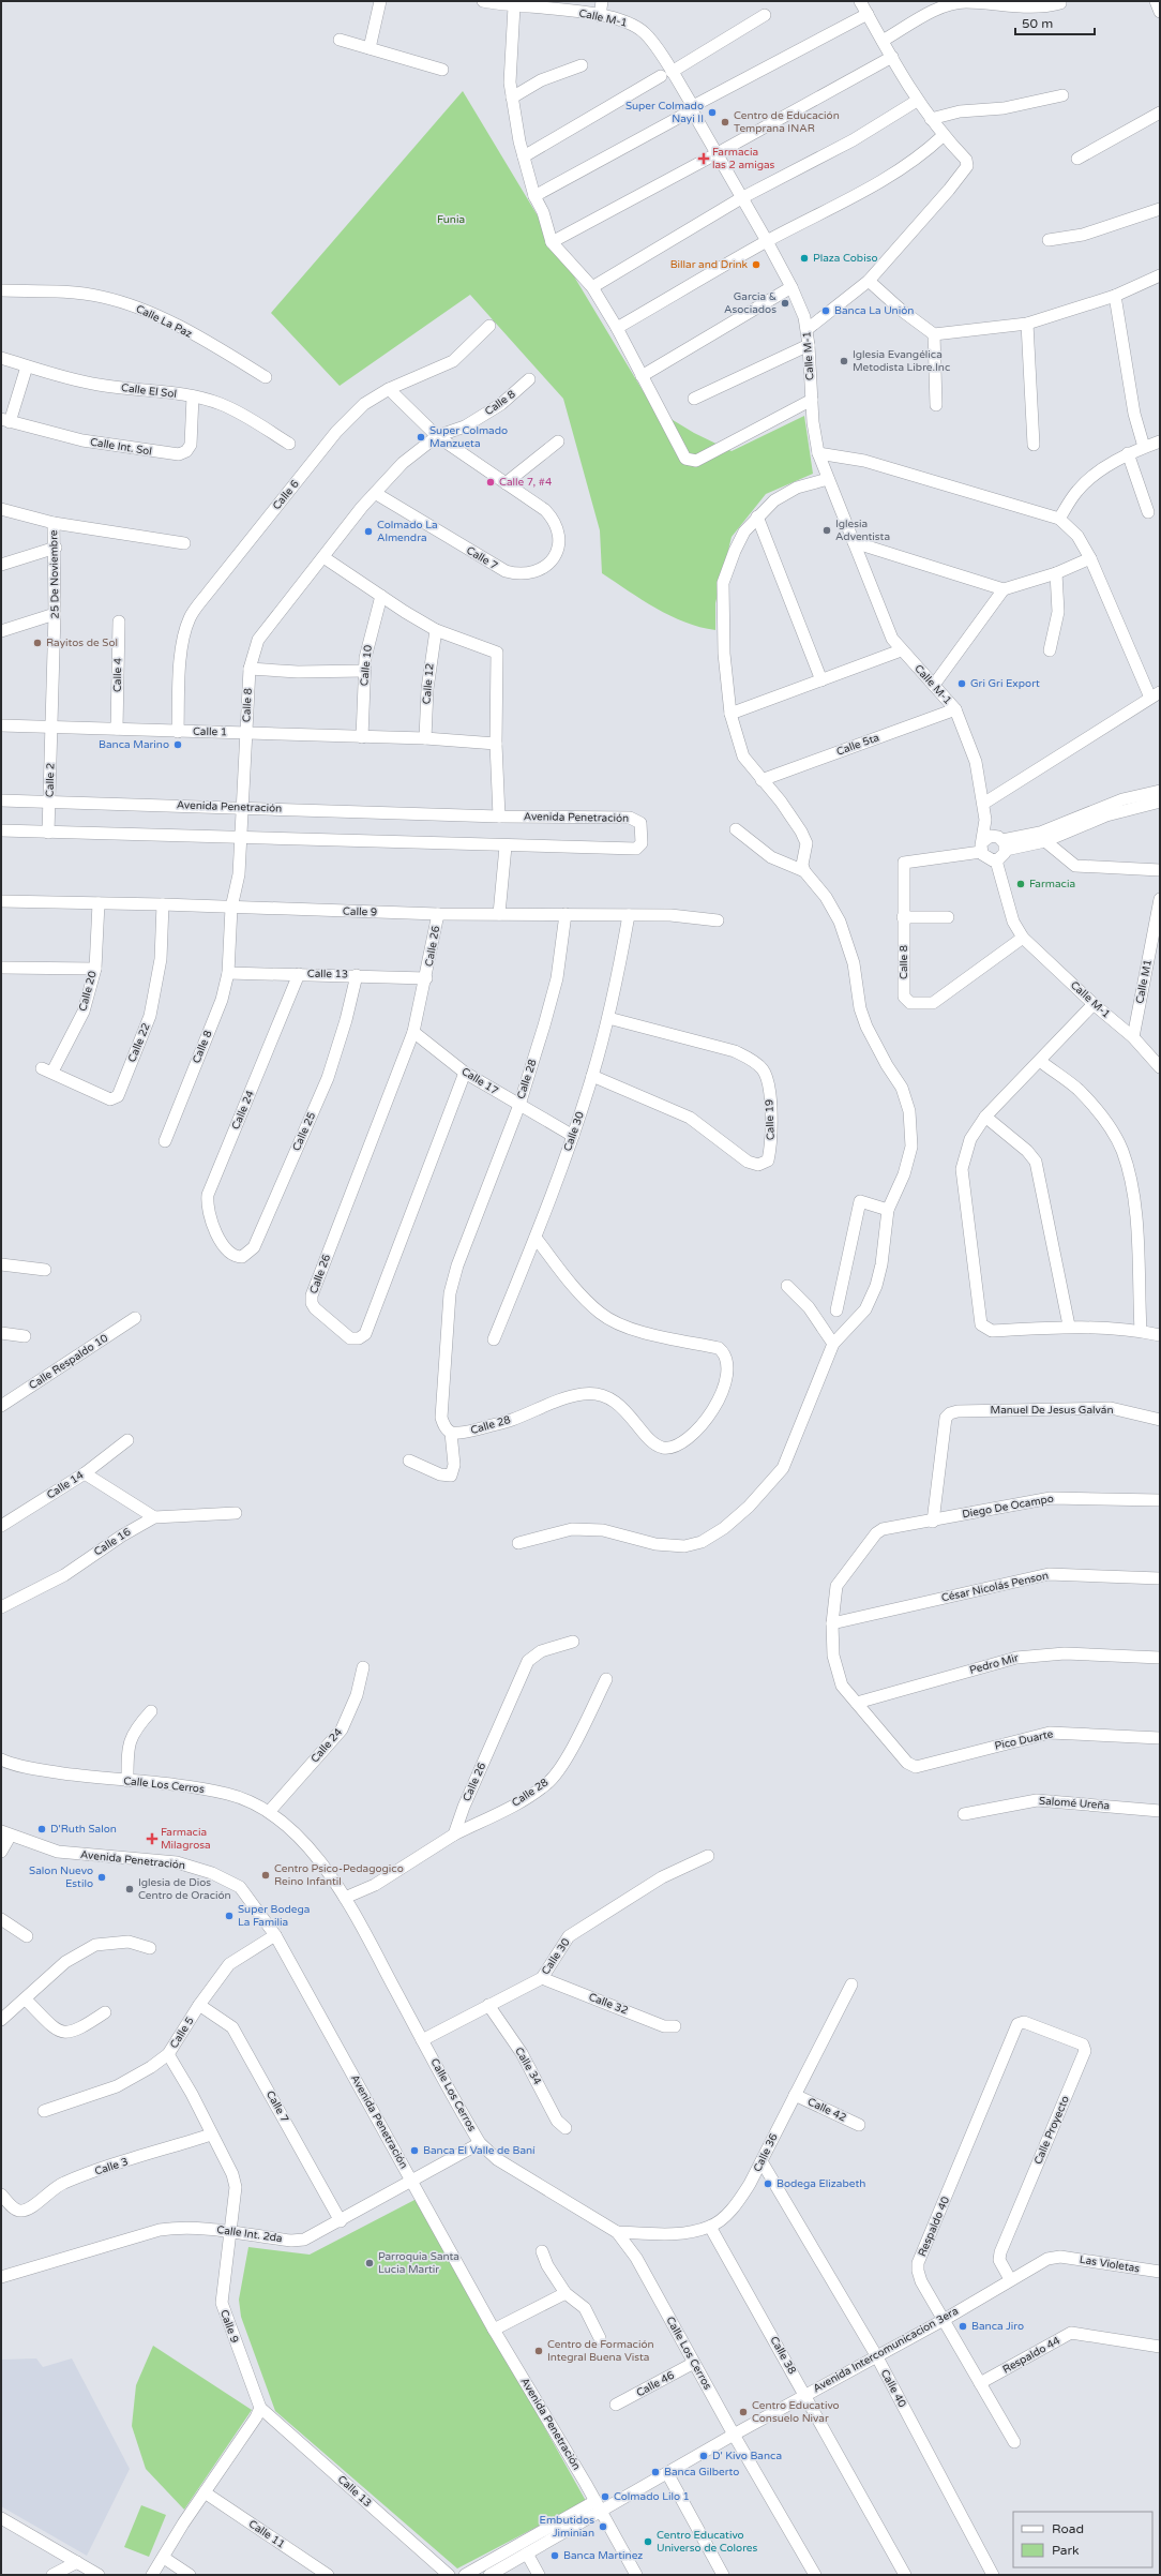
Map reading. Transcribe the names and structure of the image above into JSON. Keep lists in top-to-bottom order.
{
  "streets": {
    "street": [
      "Calle M-1",
      "Calle La Paz",
      "Calle El Sol",
      "Calle 8",
      "Calle Int. Sol",
      "Calle 6",
      "Calle 7",
      "25 De Noviembre",
      "Calle 10",
      "Calle 4",
      "Calle 12",
      "Calle 1",
      "Calle 5ta",
      "Calle 2",
      "Avenida Penetración",
      "Calle 9",
      "Calle 26",
      "Calle 13",
      "Calle M1",
      "Calle 20",
      "Calle 22",
      "Calle 28",
      "Calle 17",
      "Calle 24",
      "Calle 19",
      "Calle 25",
      "Calle 30",
      "Calle Respaldo 10",
      "Manuel De Jesus Galván",
      "Calle 14",
      "Diego De Ocampo",
      "Calle 16",
      "César Nicolás Penson",
      "Pedro Mir",
      "Pico Duarte",
      "Calle Los Cerros",
      "Salomé Ureña",
      "Calle 32",
      "Calle 5",
      "Calle 34",
      "Calle 42",
      "Calle Proyecto",
      "Calle 36",
      "Calle 3",
      "Respaldo 40",
      "Calle Int. 2da",
      "Las Violetas",
      "Avenida Intercomunicacion 3era",
      "Calle 38",
      "Respaldo 44",
      "Calle 46",
      "Calle 40",
      "Calle 11"
    ]
  },
  "crossings": [
    ["Calle M-1", "Calle 8"],
    ["Calle M-1", "Calle 5ta"],
    ["Calle M-1", "Calle M1"],
    ["Calle El Sol", "Calle Int. Sol"],
    ["Calle 8", "Calle 7"],
    ["Calle 8", "Calle 1"],
    ["Calle 8", "Avenida Penetración"],
    ["Calle 8", "Calle 9"],
    ["Calle 8", "Calle 13"],
    ["Calle 6", "Calle 7"],
    ["Calle 6", "Calle 1"],
    ["Calle 7", "Calle 5"],
    ["Calle 7", "Calle Int. 2da"],
    ["25 De Noviembre", "Calle 1"],
    ["25 De Noviembre", "Calle 2"],
    ["Calle 10", "Calle 1"],
    ["Calle 4", "Calle 1"],
    ["Calle 12", "Calle 1"],
    ["Calle 1", "Calle 2"],
    ["Calle 2", "Avenida Penetración"],
    ["Avenida Penetración", "Calle 5"],
    ["Avenida Penetración", "Calle Int. 2da"],
    ["Avenida Penetración", "Avenida Intercomunicacion 3era"],
    ["Calle 9", "Calle 26"],
    ["Calle 9", "Calle 13"],
    ["Calle 9", "Calle 20"],
    ["Calle 9", "Calle 22"],
    ["Calle 9", "Calle 28"],
    ["Calle 9", "Calle 30"],
    ["Calle 9", "Calle 5"],
    ["Calle 9", "Calle 3"],
    ["Calle 9", "Calle Int. 2da"],
    ["Calle 26", "Calle 13"],
    ["Calle 26", "Calle 28"],
    ["Calle 26", "Calle 17"],
    ["Calle 13", "Calle 24"],
    ["Calle 13", "Calle 25"],
    ["Calle 20", "Calle 22"],
    ["Calle 28", "Calle 17"],
    ["Calle 28", "Calle 30"],
    ["Calle 17", "Calle 30"],
    ["Calle 24", "Calle 25"],
    ["Calle 24", "Calle Los Cerros"],
    ["Calle 19", "Calle 30"],
    ["Calle 30", "Calle Los Cerros"],
    ["Calle 30", "Calle 32"],
    ["Calle 30", "Calle 34"],
    ["Manuel De Jesus Galván", "Diego De Ocampo"],
    ["Diego De Ocampo", "César Nicolás Penson"],
    ["Diego De Ocampo", "Pedro Mir"],
    ["Diego De Ocampo", "Pico Duarte"],
    ["Calle Los Cerros", "Calle Int. 2da"],
    ["Calle Los Cerros", "Avenida Intercomunicacion 3era"],
    ["Calle Los Cerros", "Calle 46"],
    ["Calle 42", "Calle 36"],
    ["Calle Proyecto", "Respaldo 40"],
    ["Calle Proyecto", "Avenida Intercomunicacion 3era"],
    ["Calle 36", "Calle 38"],
    ["Calle 36", "Calle 40"],
    ["Respaldo 40", "Avenida Intercomunicacion 3era"],
    ["Respaldo 40", "Respaldo 44"],
    ["Las Violetas", "Avenida Intercomunicacion 3era"],
    ["Avenida Intercomunicacion 3era", "Calle 38"],
    ["Avenida Intercomunicacion 3era", "Calle 40"]
  ],
  "parks": ["Funia"],
  "places": {
    "other": [
      "Super Colmado Nayi II",
      "Centro de Educación Temprana INAR",
      "Plaza Cobiso",
      "Billar and Drink",
      "Garcia & Asociados",
      "Banca La Unión",
      "Iglesia Evangélica Metodista Libre.Inc",
      "Super Colmado Manzueta",
      "Calle 7, #4",
      "Iglesia Adventista",
      "Colmado La Almendra",
      "Rayitos de Sol",
      "Gri Gri Export",
      "Banca Marino",
      "Farmacia",
      "D'Ruth Salon",
      "Centro Psico-Pedagogico Reino Infantil",
      "Salon Nuevo Estilo",
      "Iglesia de Dios Centro de Oración",
      "Super Bodega La Familia",
      "Banca El Valle de Baní",
      "Bodega Elizabeth",
      "Parroquia Santa Lucia Martir",
      "Banca Jiro",
      "Centro de Formación Integral Buena Vista",
      "Centro Educativo Consuelo Nivar",
      "D' Kivo Banca",
      "Banca Gilberto",
      "Colmado Lilo 1",
      "Embutidos Jiminian",
      "Centro Educativo Universo de Colores",
      "Banca Martinez"
    ],
    "health": ["Farmacia las 2 amigas", "Farmacia Milagrosa"]
  },
  "legend": ["Road", "Park"],
  "scale_bar": "50 m"
}
